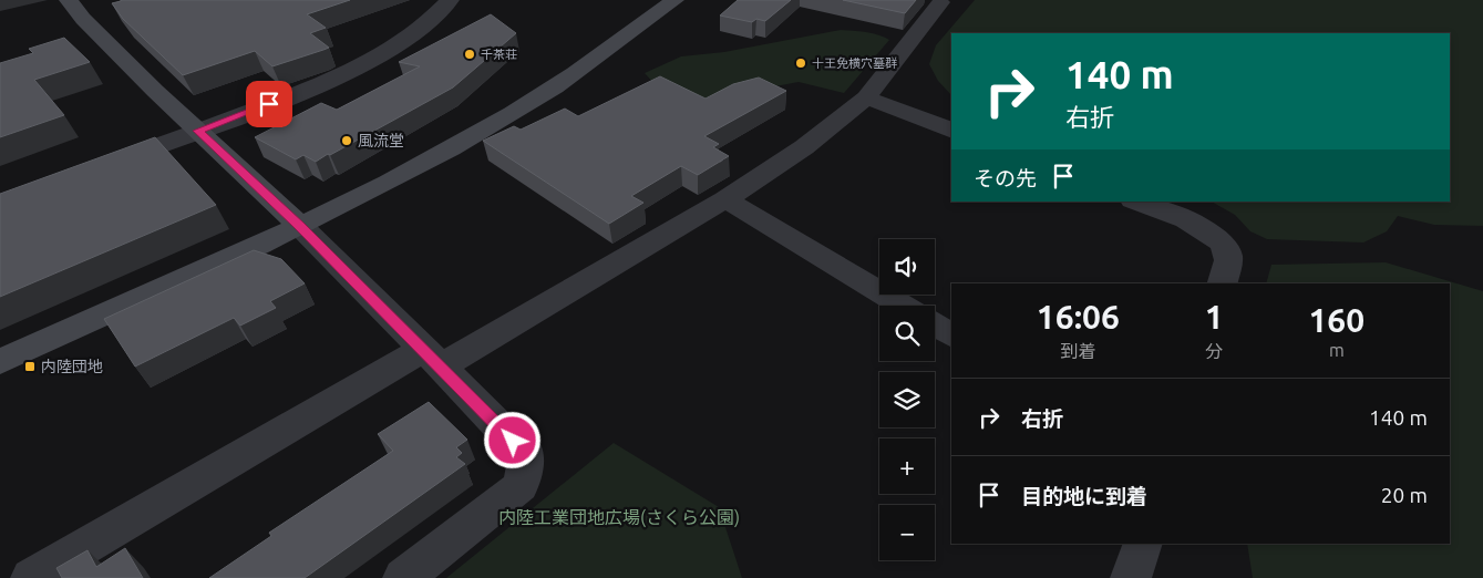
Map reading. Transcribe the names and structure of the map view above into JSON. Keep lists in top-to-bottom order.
{
  "parks": ["内陸工業団地広場(さくら公園)"],
  "places": {
    "other": ["千茶荘", "十王免横穴墓群", "風流堂"],
    "transit": ["内陸団地"]
  },
  "page": {
    "turn": ["140 m", "右折"],
    "then": "その先",
    "map_buttons": ["+", "−"],
    "eta": [
      "16:06",
      "到着",
      "1",
      "分",
      "160",
      "m"
    ],
    "list": [
      {
        "name": "右折",
        "value": "140 m"
      },
      {
        "name": "目的地に到着",
        "value": "20 m"
      }
    ]
  }
}
